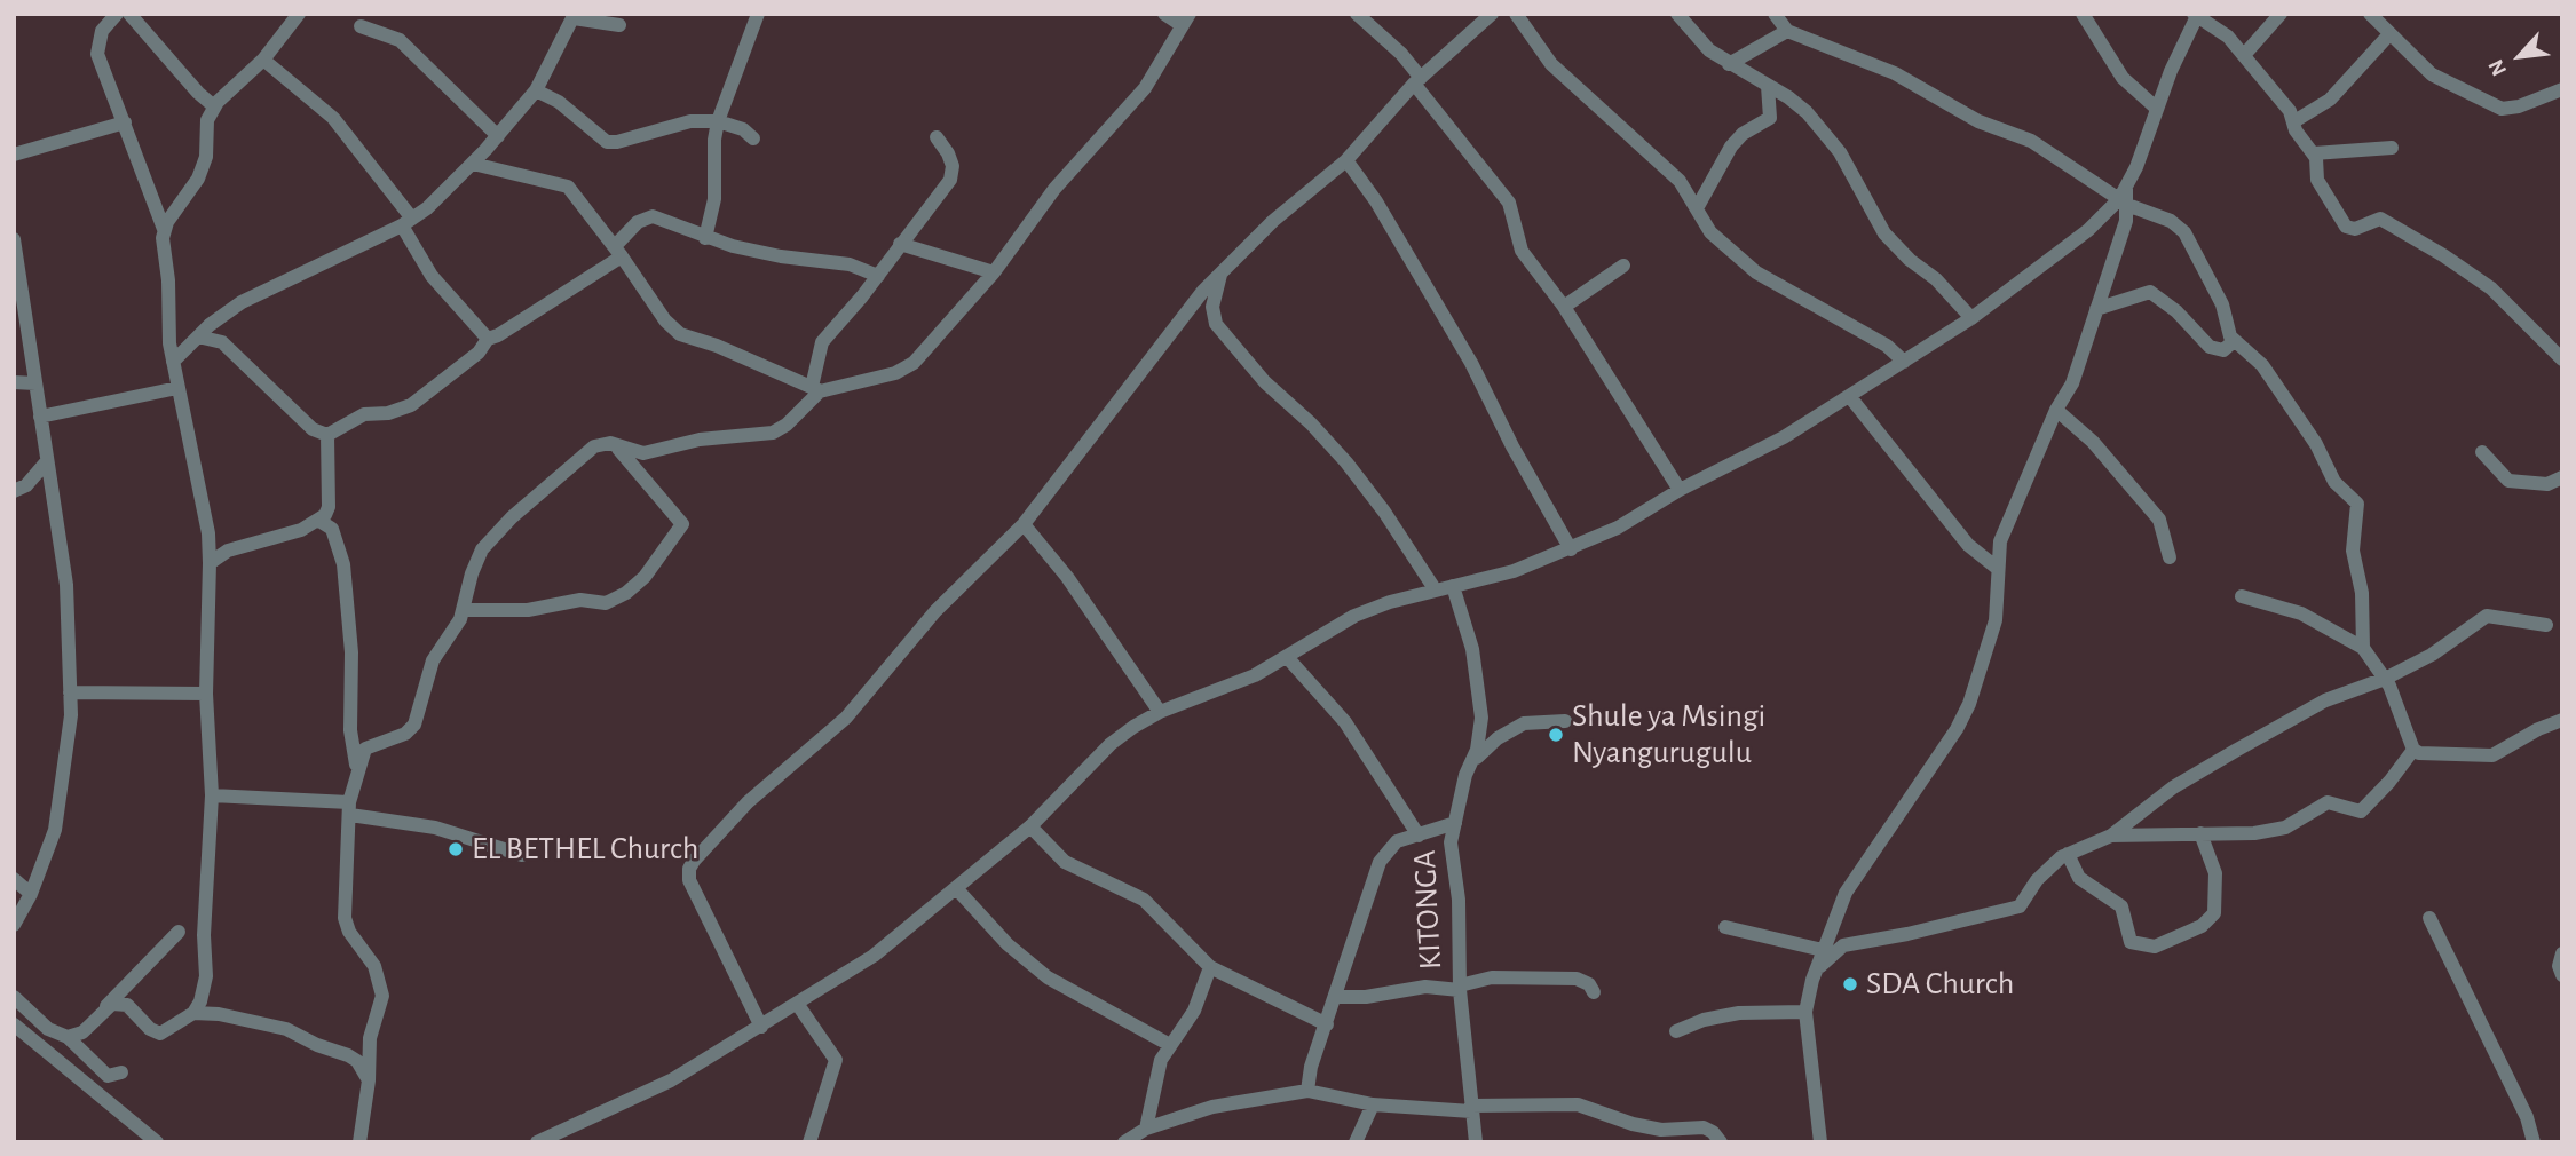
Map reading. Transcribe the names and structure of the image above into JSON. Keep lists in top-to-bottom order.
{
  "streets": {
    "street": ["KITONGA"]
  },
  "places": ["Shule ya Msingi Nyangurugulu", "EL BETHEL Church", "SDA Church"],
  "north": "bottom left"
}
